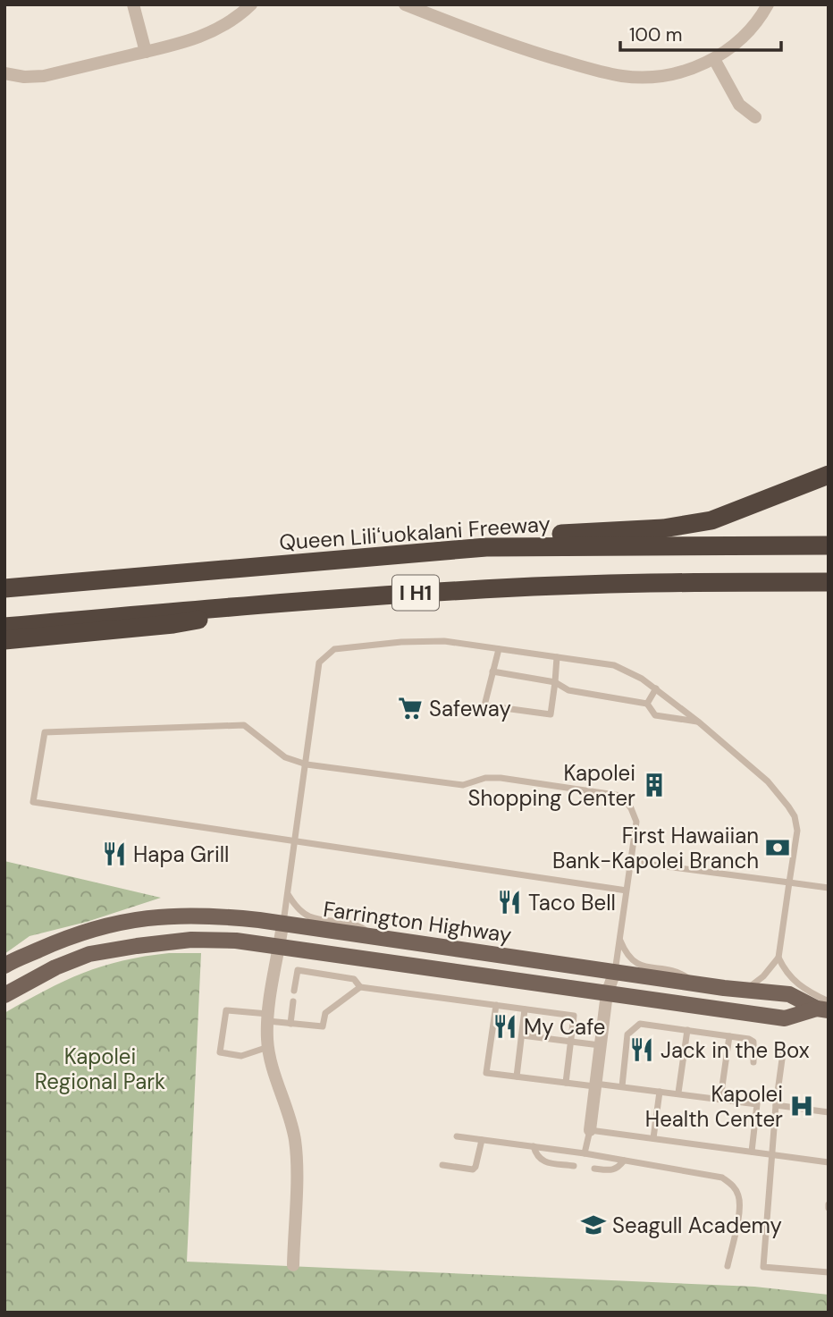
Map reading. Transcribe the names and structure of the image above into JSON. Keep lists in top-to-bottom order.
{
  "streets": {
    "highway": ["Queen Liliʻuokalani Freeway", "I H1"],
    "main road": ["Farrington Highway"]
  },
  "parks": ["Kapolei Regional Park"],
  "places": {
    "supermarket": ["Safeway"],
    "building": ["Kapolei Shopping Center"],
    "bank": ["First Hawaiian Bank-Kapolei Branch"],
    "restaurant": [
      "Hapa Grill",
      "Taco Bell",
      "My Cafe",
      "Jack in the Box"
    ],
    "hospital": ["Kapolei Health Center"],
    "school or university": ["Seagull Academy"]
  },
  "scale_bar": "100 m"
}
